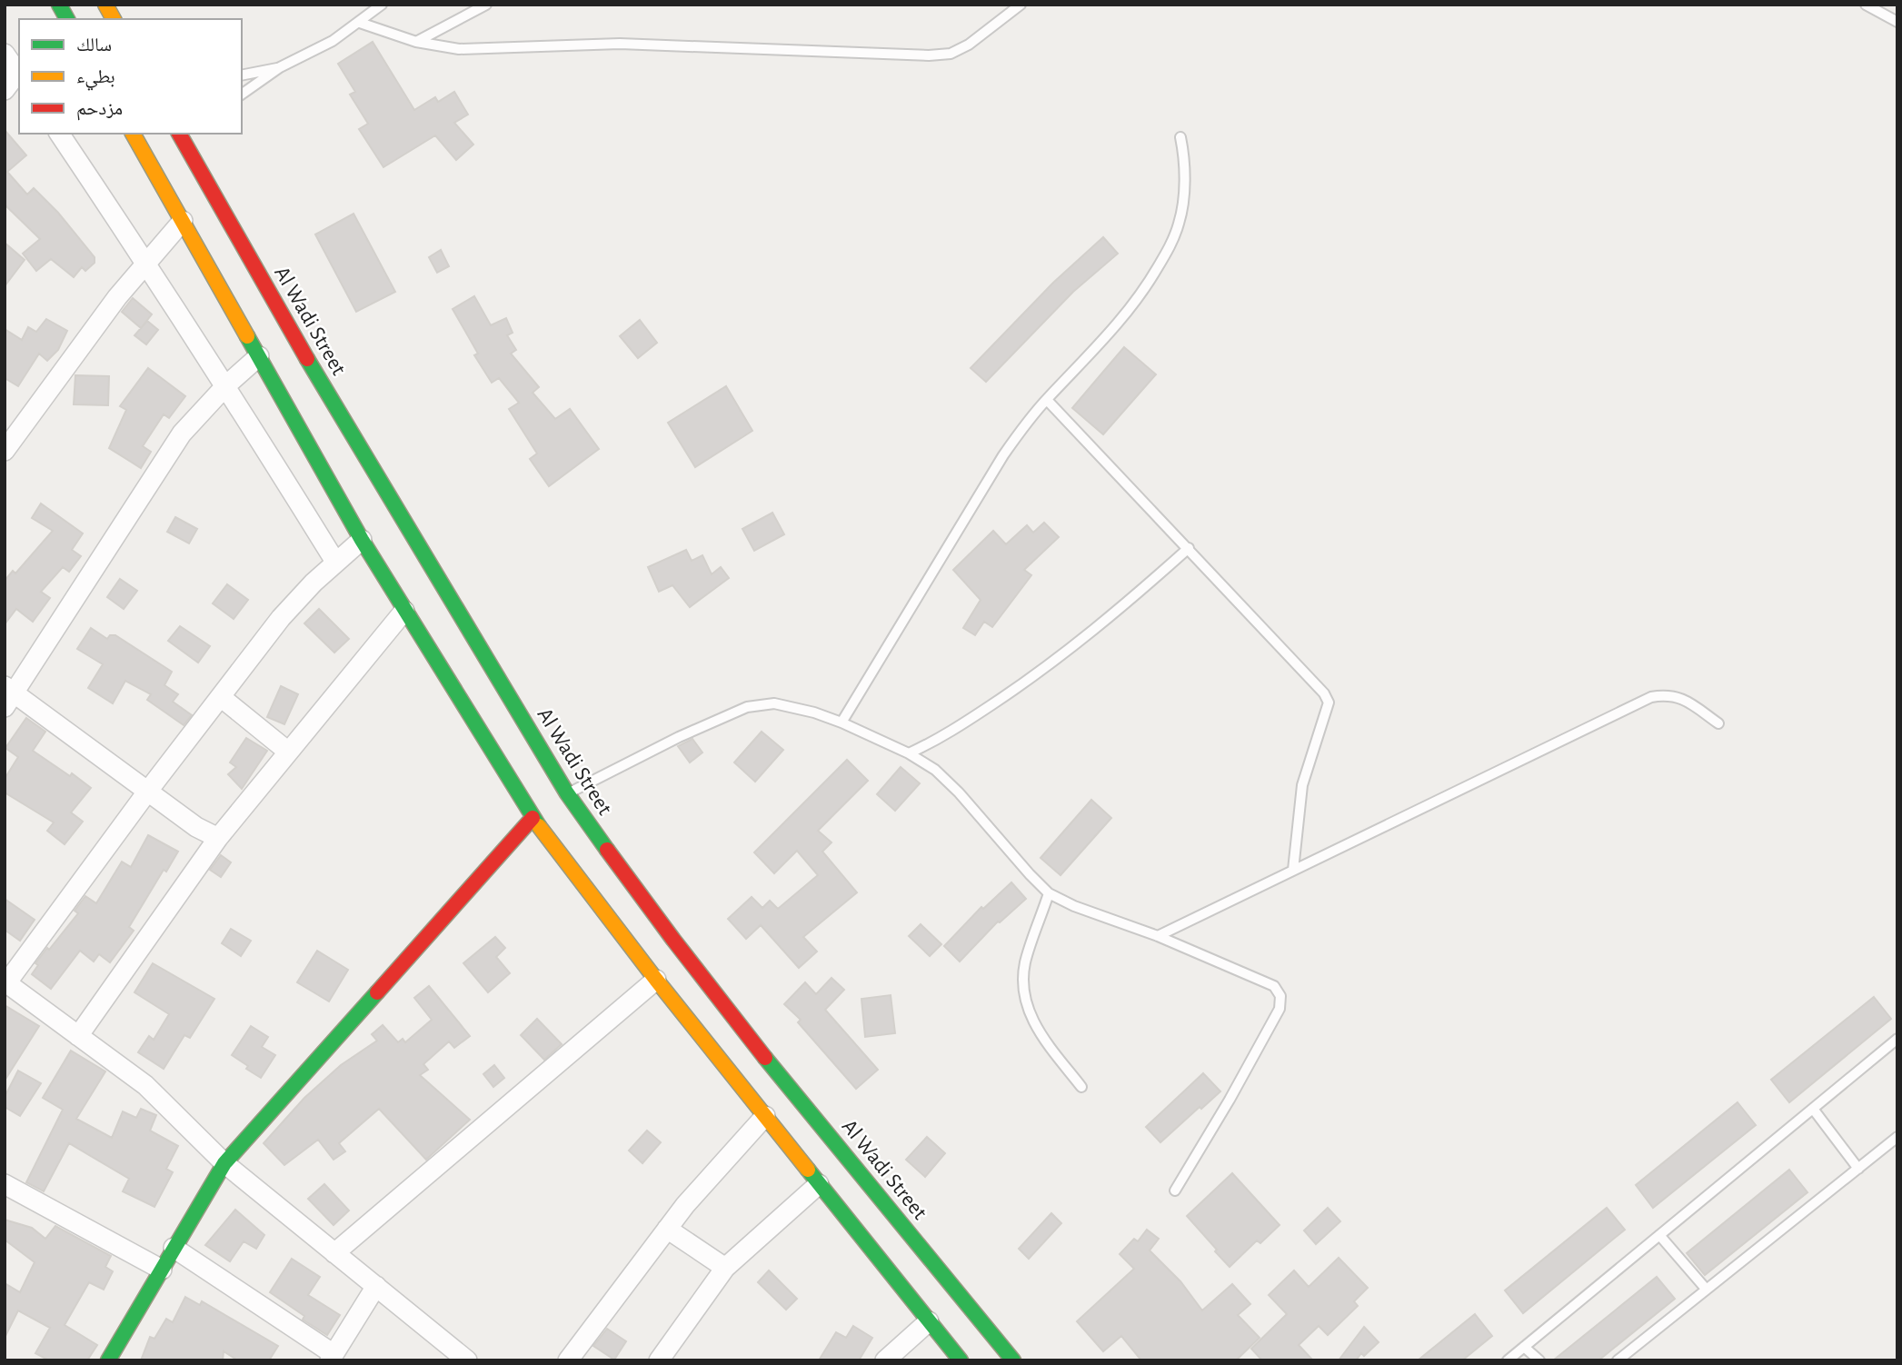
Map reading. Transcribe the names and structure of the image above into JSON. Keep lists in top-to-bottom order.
{
  "streets": {
    "main road": ["Al Wadi Street"]
  },
  "legend": ["سالك", "بطيء", "مزدحم"]
}
